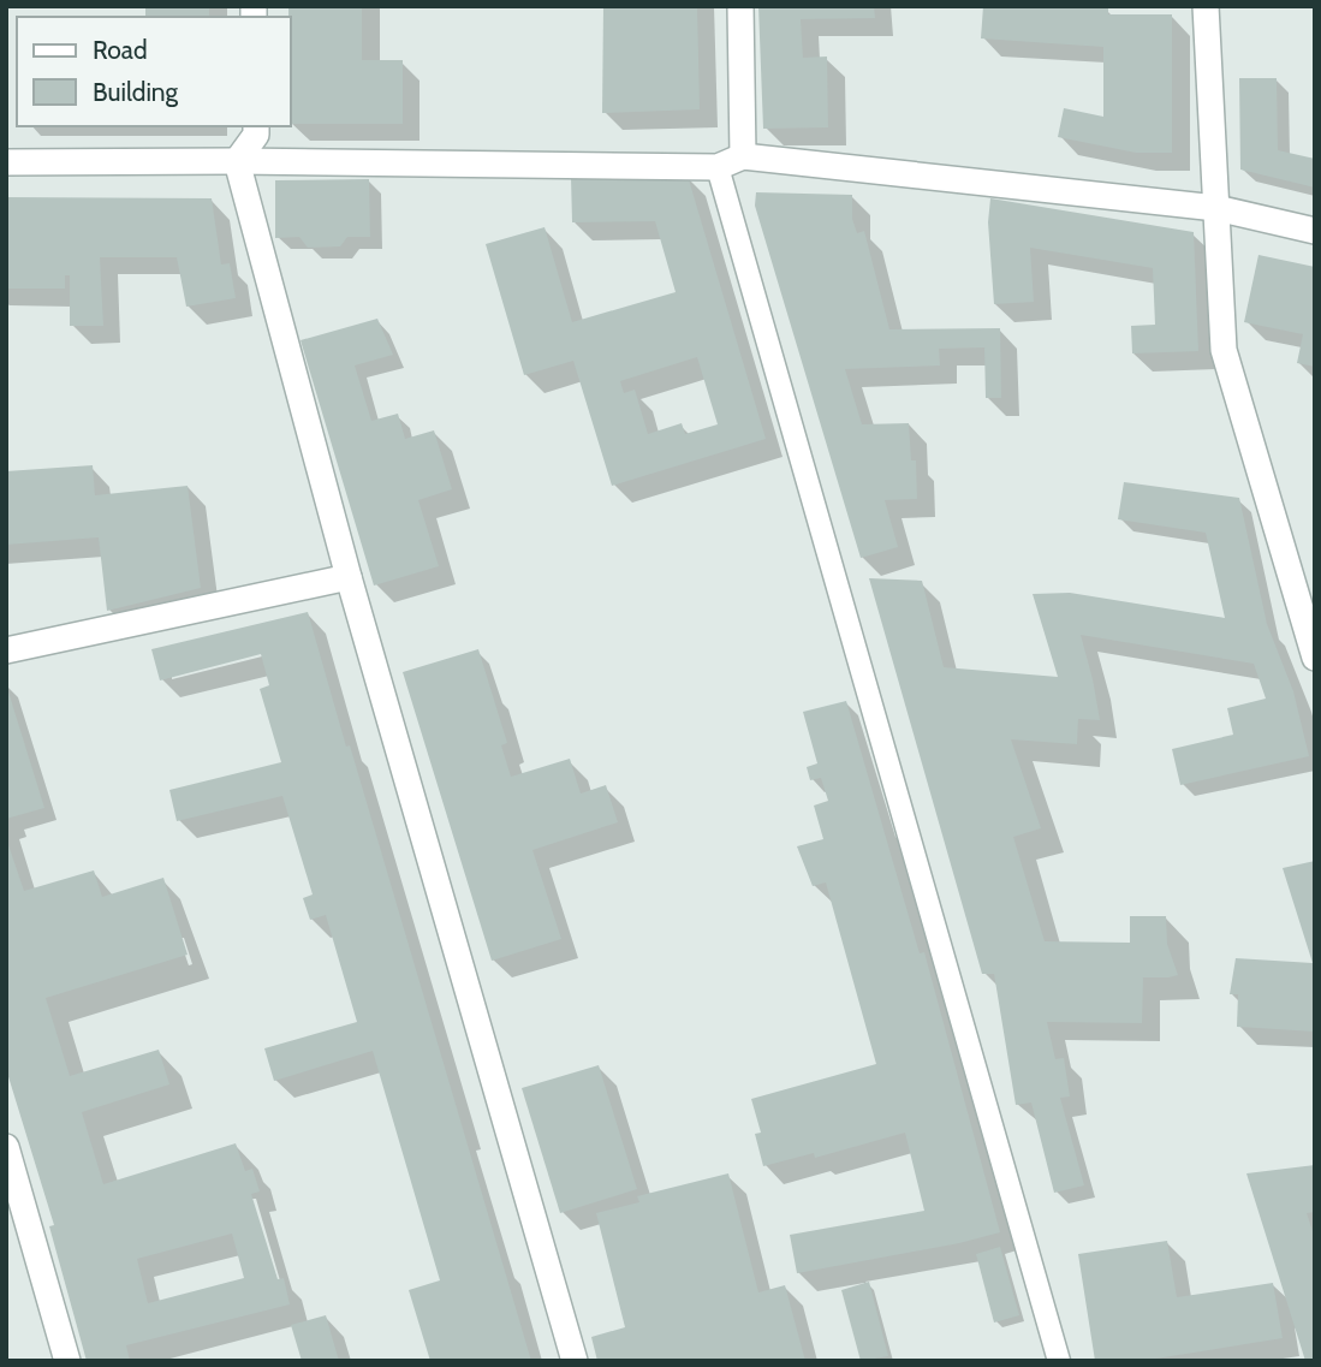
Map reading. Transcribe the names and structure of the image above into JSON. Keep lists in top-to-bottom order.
{
  "legend": ["Road", "Building"]
}
